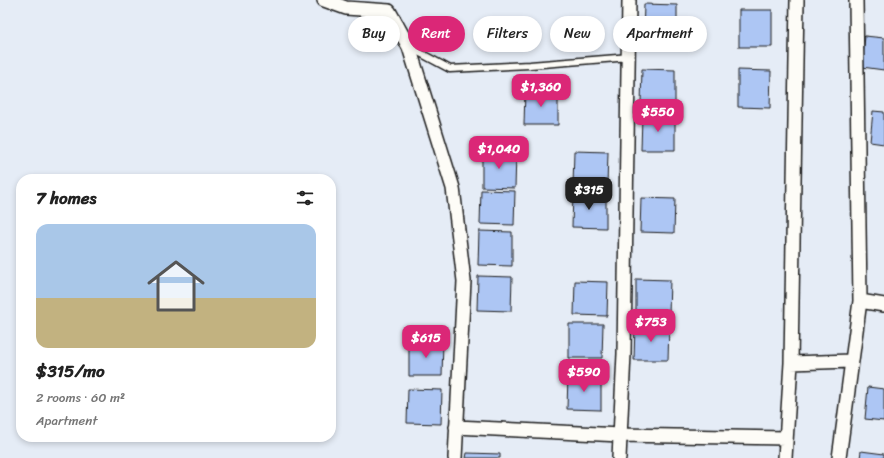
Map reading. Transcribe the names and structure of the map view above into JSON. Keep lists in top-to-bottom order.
{
  "page": {
    "chip": [
      "Buy",
      "Rent",
      "Filters",
      "New",
      "Apartment"
    ],
    "price": [
      "$1,360",
      "$550",
      "$1,040",
      "$315",
      "$753",
      "$615",
      "$590"
    ],
    "heading": "7 homes",
    "list": [
      {
        "name": "$315/mo",
        "note": "2 rooms · 60 m² · Apartment"
      }
    ]
  }
}
